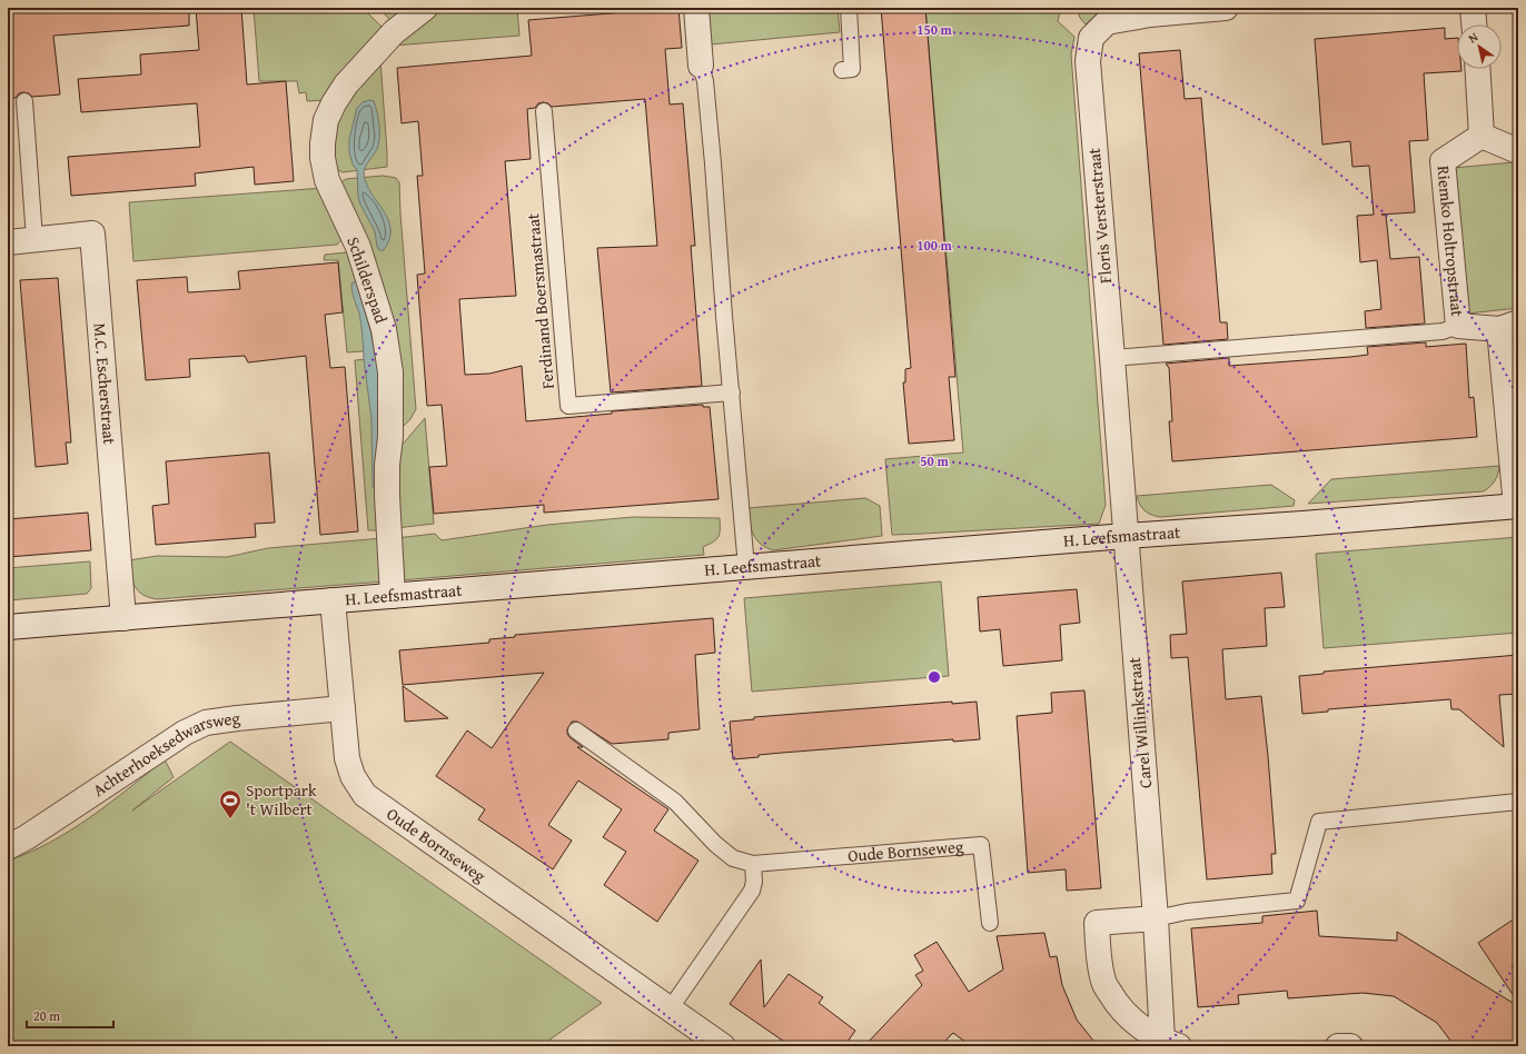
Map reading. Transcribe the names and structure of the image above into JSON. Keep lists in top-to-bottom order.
{
  "streets": {
    "street": [
      "Floris Versterstraat",
      "Riemko Holtropstraat",
      "Schilderspad",
      "M.C. Escherstraat",
      "H. Leefsmastraat",
      "Carel Willinkstraat",
      "Achterhoeksedwarsweg",
      "Oude Bornseweg"
    ],
    "lane": ["Ferdinand Boersmastraat"]
  },
  "crossings": [
    ["Floris Versterstraat", "H. Leefsmastraat"],
    ["Floris Versterstraat", "Carel Willinkstraat"],
    ["Riemko Holtropstraat", "H. Leefsmastraat"],
    ["Schilderspad", "H. Leefsmastraat"],
    ["M.C. Escherstraat", "H. Leefsmastraat"],
    ["H. Leefsmastraat", "Carel Willinkstraat"],
    ["H. Leefsmastraat", "Oude Bornseweg"],
    ["Achterhoeksedwarsweg", "Oude Bornseweg"]
  ],
  "places": {
    "sports": ["Sportpark 't Wilbert"]
  },
  "scale_bar": "20 m",
  "north": "top left",
  "rings": ["150 m", "100 m", "50 m"]
}
